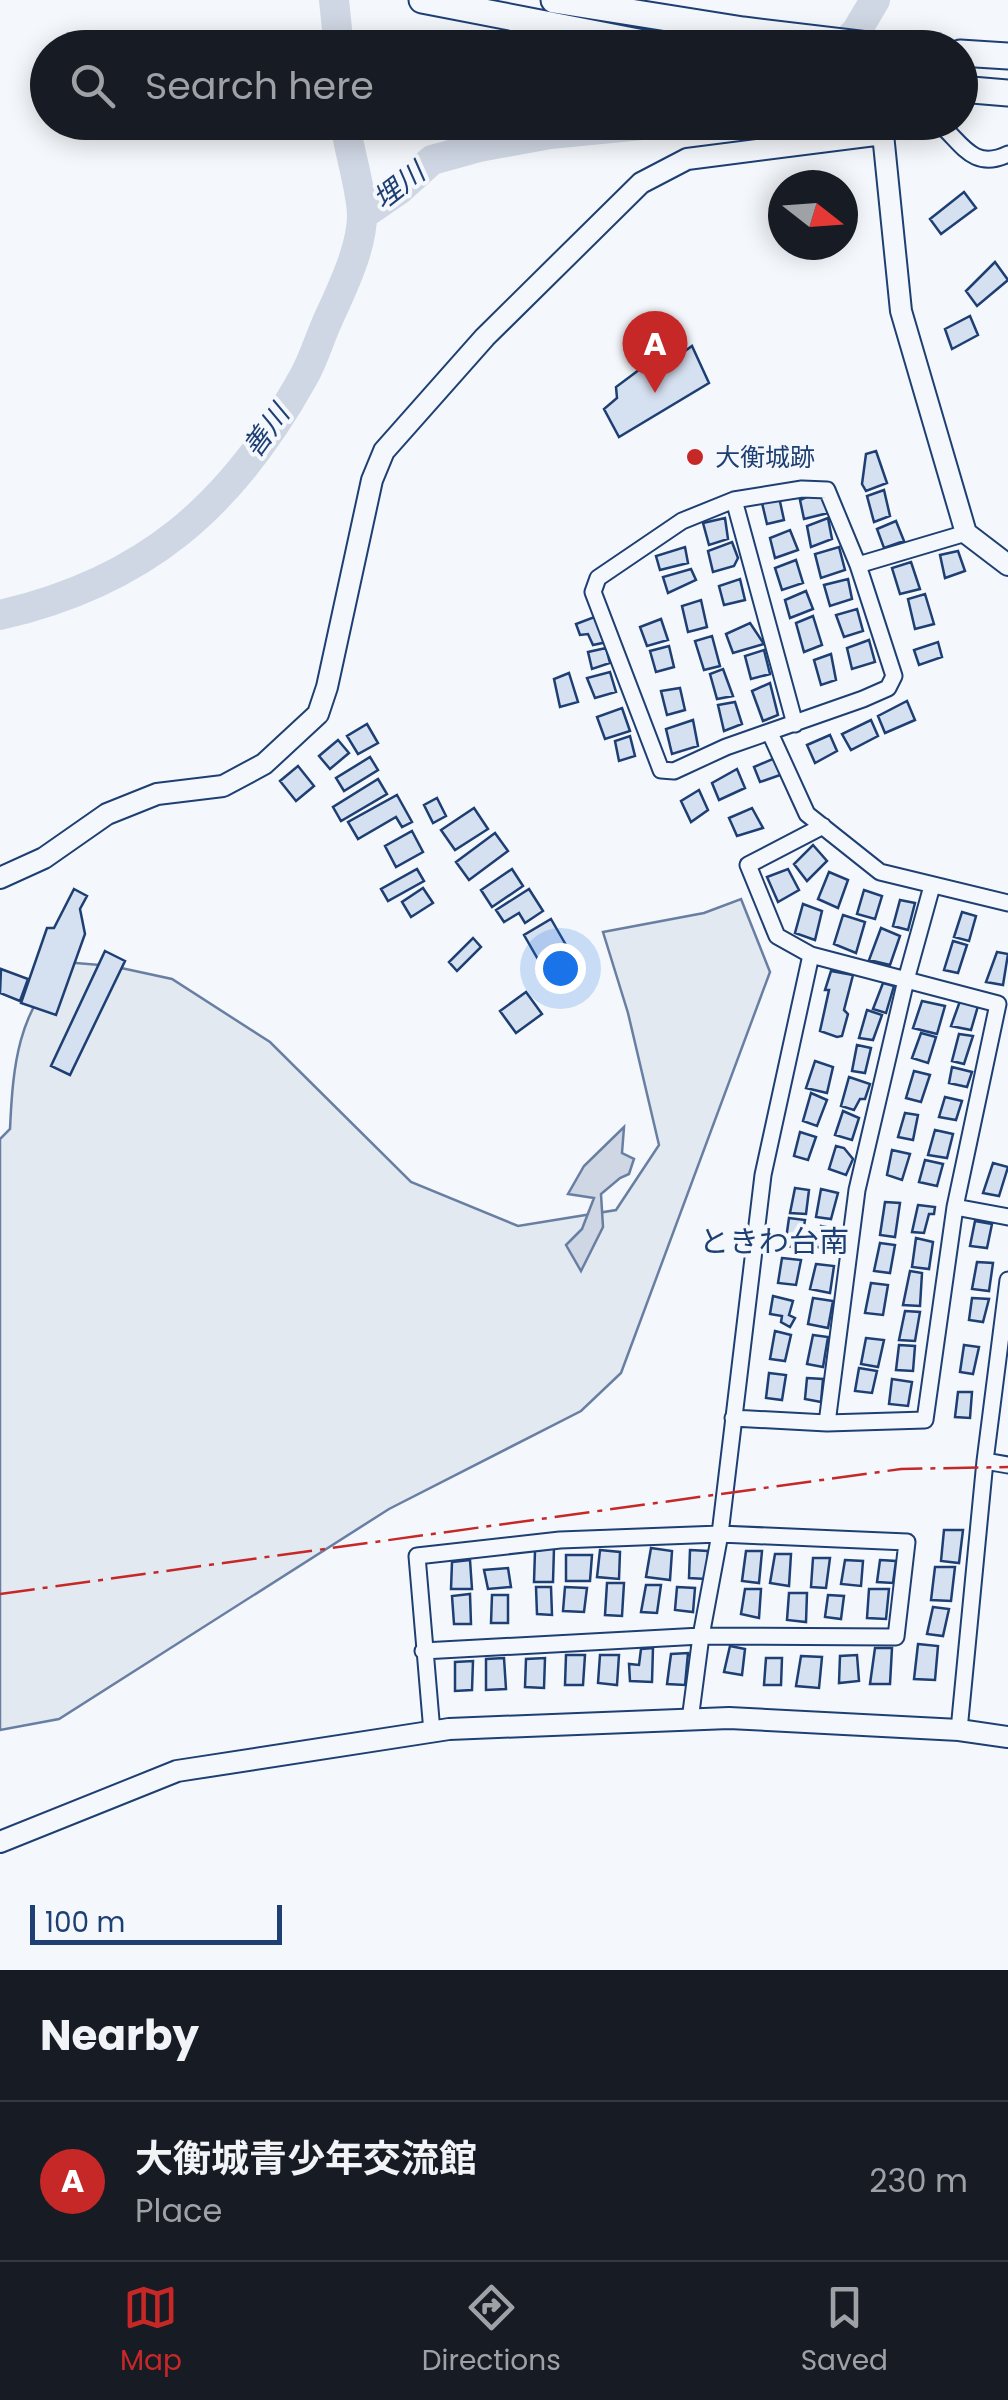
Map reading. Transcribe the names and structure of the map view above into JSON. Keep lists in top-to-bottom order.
{
  "districts": ["ときわ台南"],
  "water": ["埋川", "善川"],
  "places": ["大衡城跡"],
  "scale_bar": "100 m",
  "north": "right",
  "page": {
    "search": "Search here",
    "pins": "A",
    "scale": "100 m",
    "heading": "Nearby",
    "list": [
      {
        "mark": "A",
        "name": "大衡城青少年交流館",
        "note": "Place",
        "value": "230 m"
      }
    ],
    "nav": ["Map", "Directions", "Saved"]
  }
}
